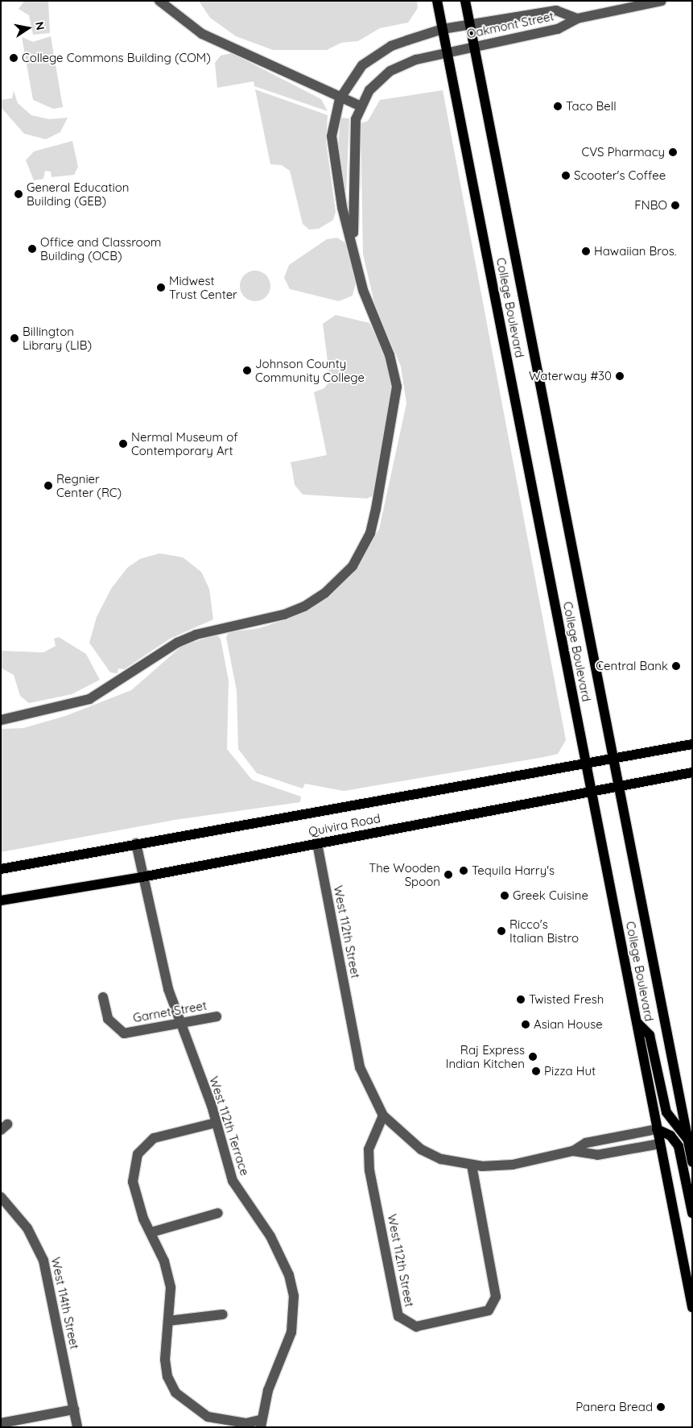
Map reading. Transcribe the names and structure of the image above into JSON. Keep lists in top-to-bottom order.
{
  "streets": {
    "main road": ["College Boulevard", "Quivira Road"],
    "street": [
      "Oakmont Street",
      "West 112th Street",
      "Garnet Street",
      "West 112th Terrace",
      "West 114th Street"
    ]
  },
  "crossings": [
    ["Oakmont Street", "College Boulevard"],
    ["College Boulevard", "Quivira Road"],
    ["College Boulevard", "West 112th Street"],
    ["Quivira Road", "West 112th Street"],
    ["Quivira Road", "West 112th Terrace"],
    ["Garnet Street", "West 112th Terrace"]
  ],
  "places": [
    "College Commons Building (COM)",
    "Taco Bell",
    "CVS Pharmacy",
    "Scooter's Coffee",
    "General Education Building (GEB)",
    "FNBO",
    "Office and Classroom Building (OCB)",
    "Hawaiian Bros.",
    "Midwest Trust Center",
    "Billington Library (LIB)",
    "Johnson County Community College",
    "Waterway #30",
    "Nermal Museum of Contemporary Art",
    "Regnier Center (RC)",
    "Central Bank",
    "Tequila Harry's",
    "The Wooden Spoon",
    "Greek Cuisine",
    "Ricco's Italian Bistro",
    "Twisted Fresh",
    "Asian House",
    "Raj Express Indian Kitchen",
    "Pizza Hut",
    "Panera Bread"
  ],
  "north": "right"
}
